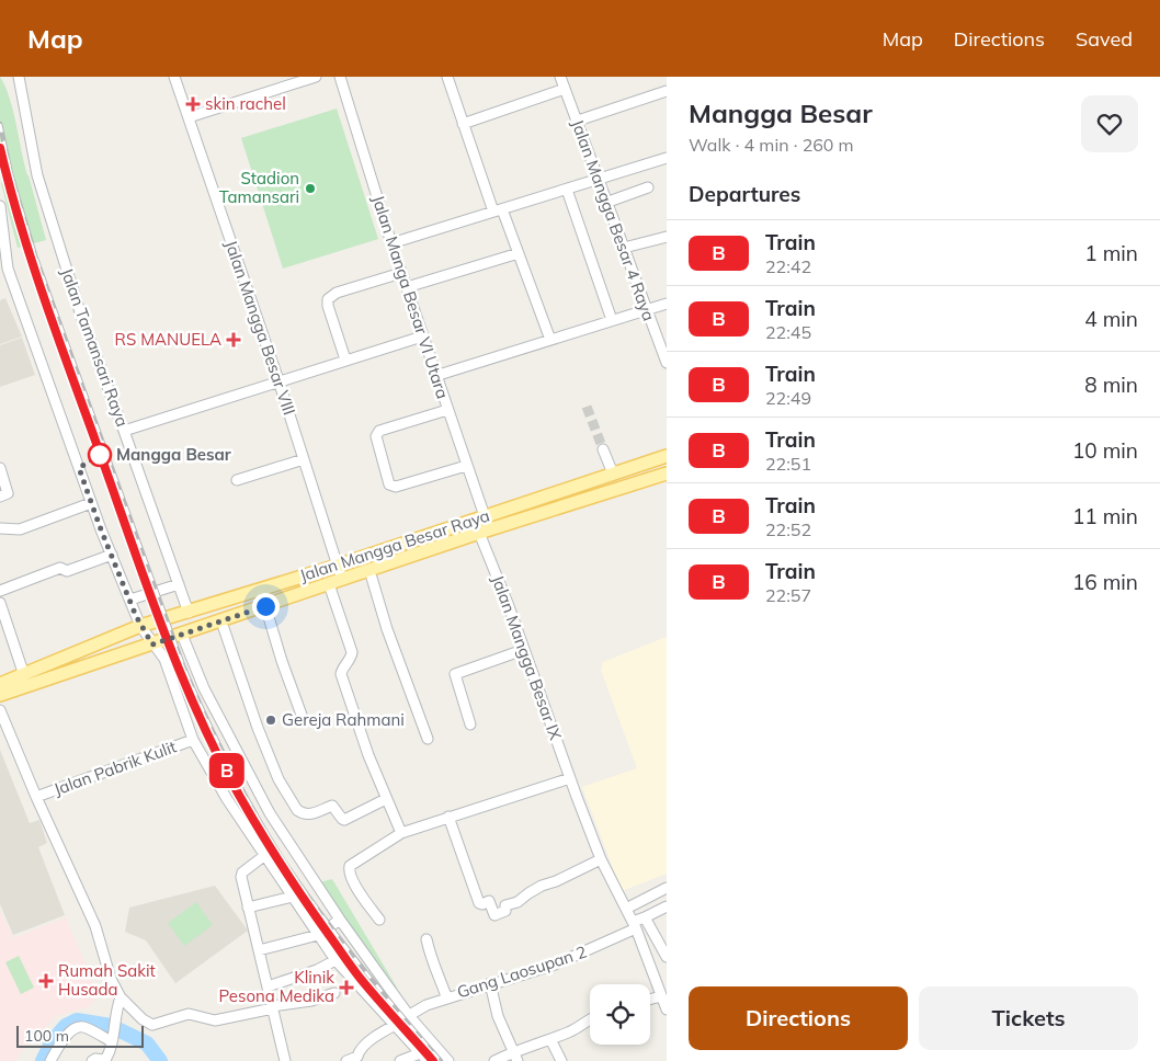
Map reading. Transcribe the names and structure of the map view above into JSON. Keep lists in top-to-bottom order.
{
  "streets": {
    "main road": ["Jalan Mangga Besar Raya"],
    "street": [
      "Jalan Mangga Besar 4 Raya",
      "Jalan Manga Besar VI Utara",
      "Jalan Mangga Besar VIII",
      "Jalan Tamansari Raya",
      "Jalan Mangga Besar IX",
      "Jalan Pabrik Kulit",
      "Gang Laosupan 2"
    ]
  },
  "crossings": [
    ["Jalan Manga Besar VI Utara", "Jalan Mangga Besar Raya"],
    ["Jalan Manga Besar VI Utara", "Jalan Mangga Besar IX"],
    ["Jalan Mangga Besar VIII", "Jalan Mangga Besar Raya"],
    ["Jalan Tamansari Raya", "Jalan Mangga Besar Raya"],
    ["Jalan Mangga Besar Raya", "Jalan Mangga Besar IX"]
  ],
  "places": {
    "health": [
      "skin rachel",
      "RS MANUELA",
      "Rumah Sakit Husada",
      "Klinik Pesona Medika"
    ],
    "other": ["Stadion Tamansari", "Mangga Besar", "Gereja Rahmani"]
  },
  "scale_bar": "100 m",
  "page": {
    "header": "Map",
    "nav": ["Map", "Directions", "Saved"],
    "on_map": "B",
    "heading": [
      ["Mangga Besar", "Walk · 4 min · 260 m"],
      "Departures"
    ],
    "list": [
      {
        "mark": "B",
        "name": "Train",
        "note": "22:42",
        "value": "1 min"
      },
      {
        "mark": "B",
        "name": "Train",
        "note": "22:45",
        "value": "4 min"
      },
      {
        "mark": "B",
        "name": "Train",
        "note": "22:49",
        "value": "8 min"
      },
      {
        "mark": "B",
        "name": "Train",
        "note": "22:51",
        "value": "10 min"
      },
      {
        "mark": "B",
        "name": "Train",
        "note": "22:52",
        "value": "11 min"
      },
      {
        "mark": "B",
        "name": "Train",
        "note": "22:57",
        "value": "16 min"
      }
    ],
    "buttons": ["Directions", "Tickets"],
    "scale": "100 m"
  }
}
